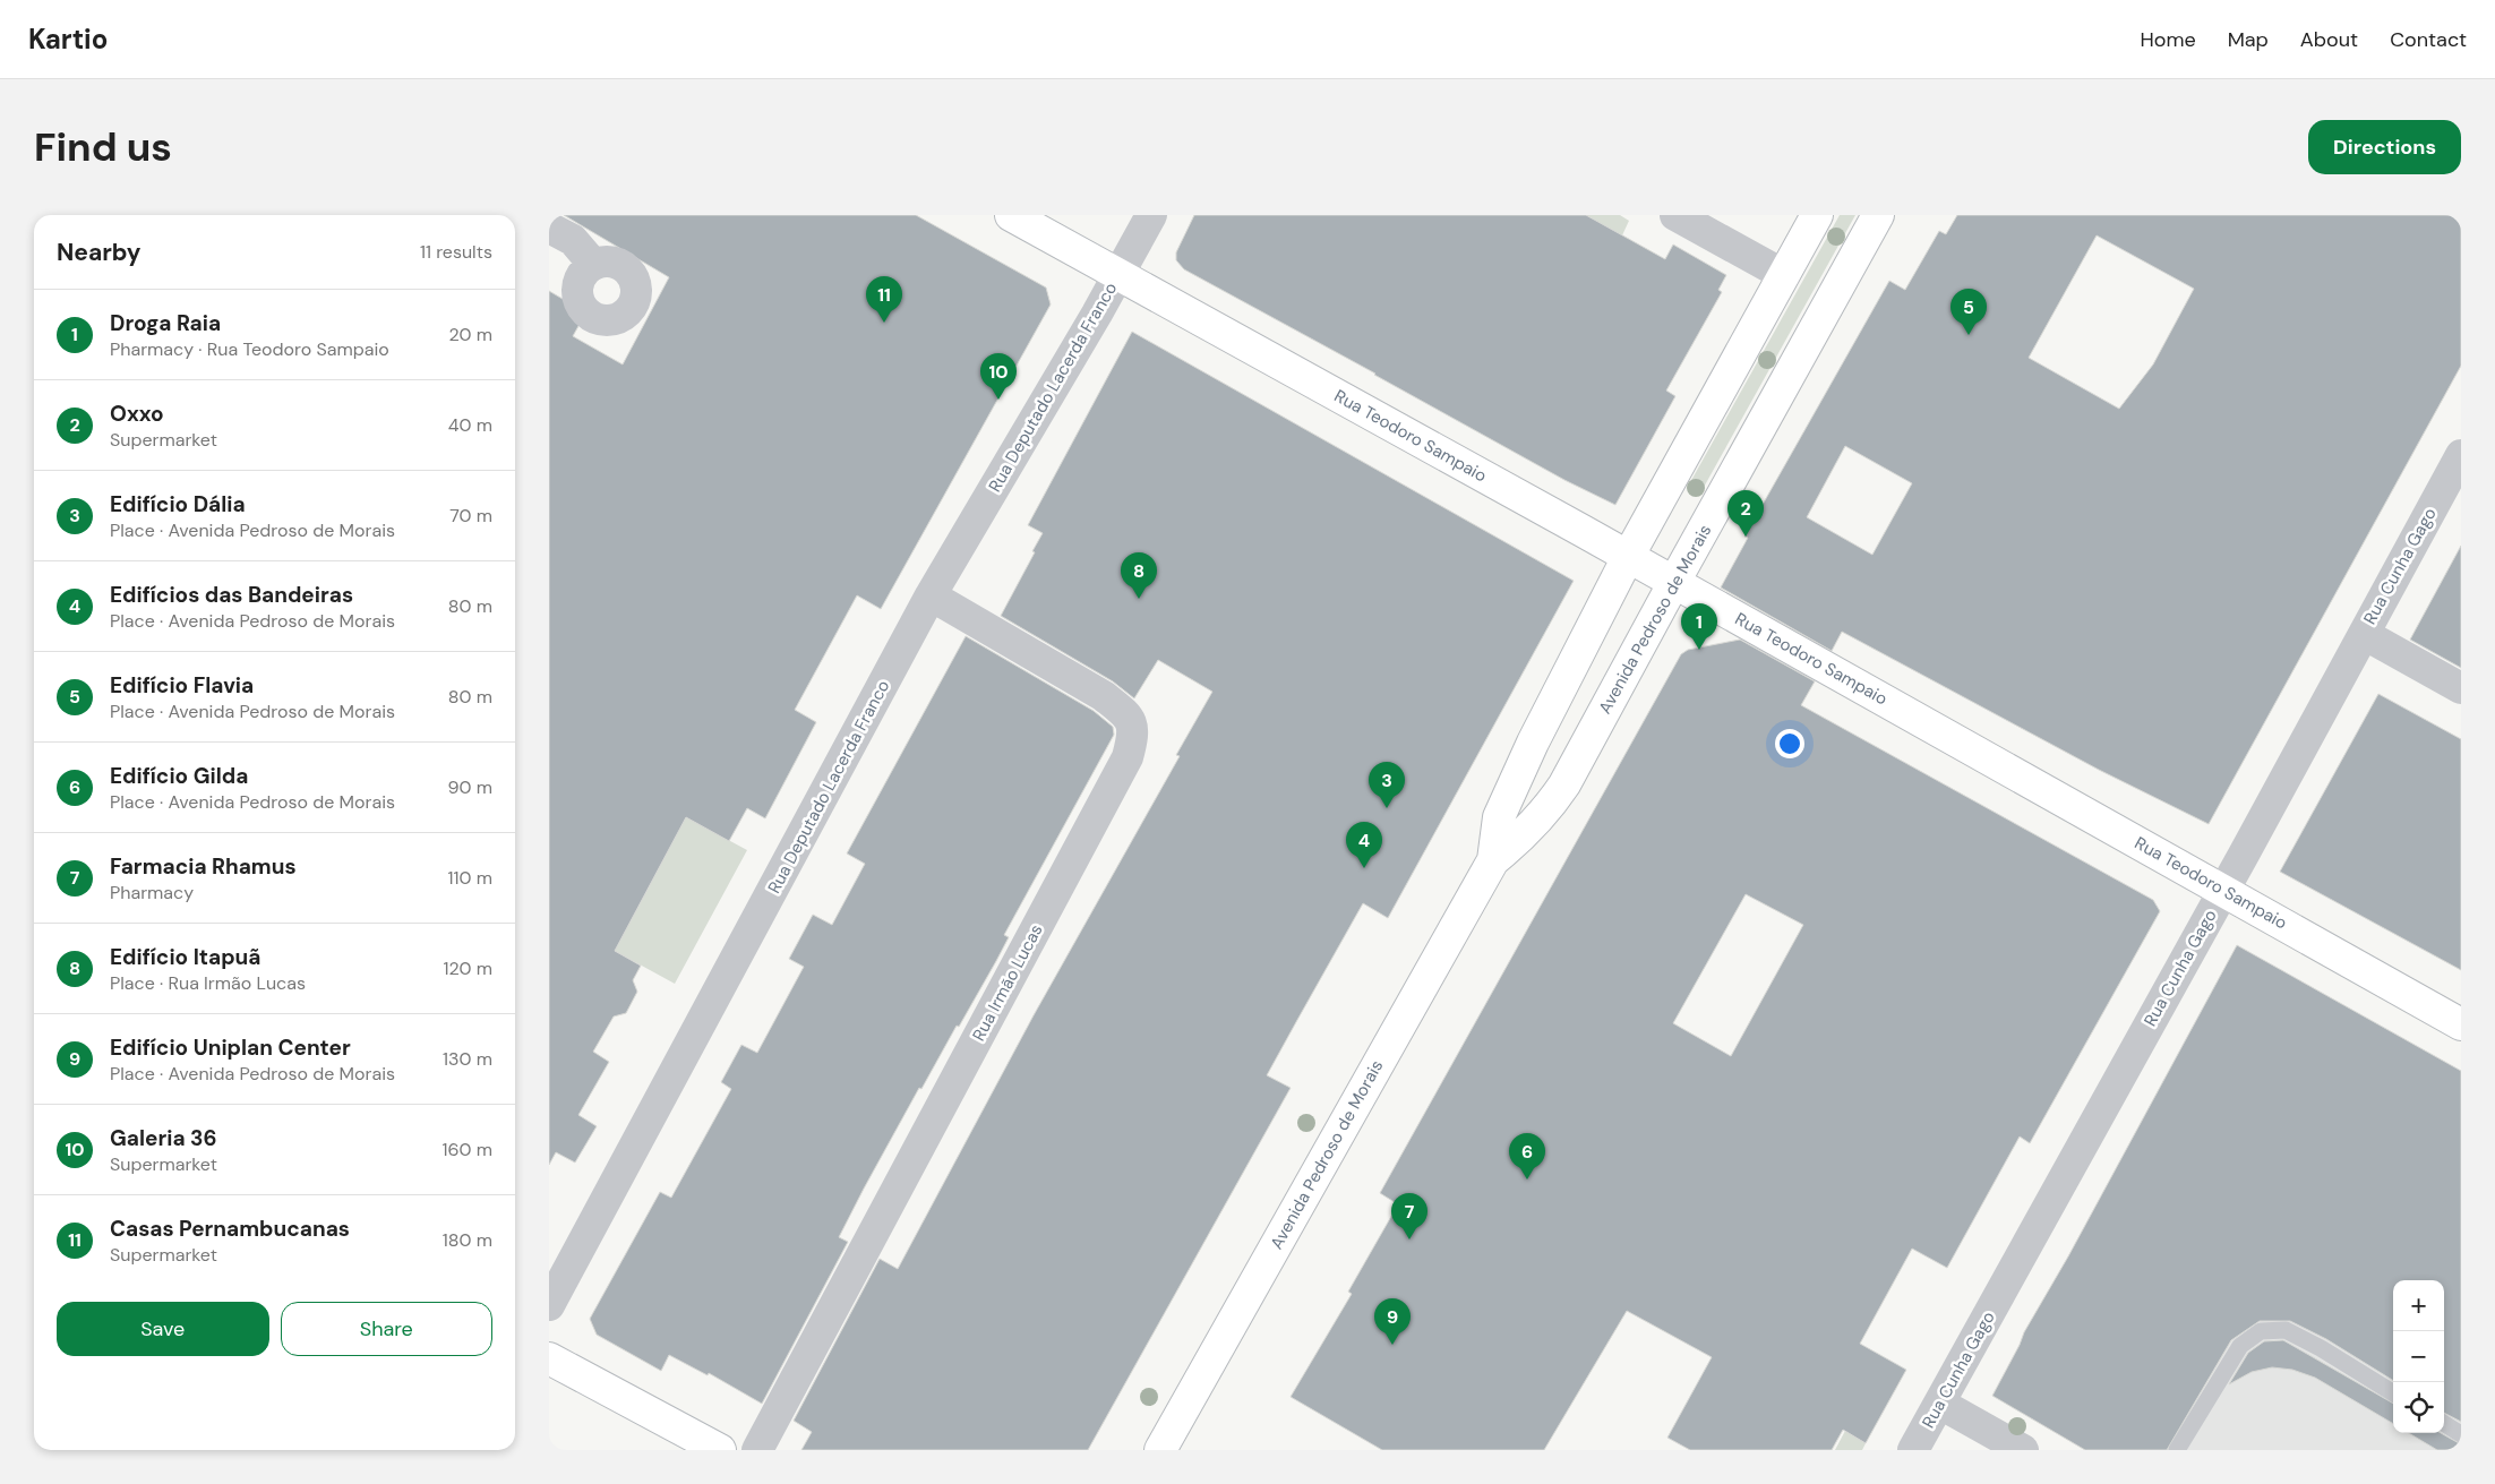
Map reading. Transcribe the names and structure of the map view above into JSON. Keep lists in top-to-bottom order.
{
  "streets": {
    "main road": ["Rua Teodoro Sampaio", "Avenida Pedroso de Morais"],
    "street": ["Rua Deputado Lacerda Franco", "Rua Cunha Gago", "Rua Irmão Lucas"]
  },
  "crossings": [
    ["Rua Deputado Lacerda Franco", "Rua Teodoro Sampaio"],
    ["Rua Deputado Lacerda Franco", "Rua Irmão Lucas"],
    ["Rua Teodoro Sampaio", "Rua Cunha Gago"],
    ["Rua Teodoro Sampaio", "Avenida Pedroso de Morais"]
  ],
  "page": {
    "header": "Kartio",
    "nav": [
      "Home",
      "Map",
      "About",
      "Contact"
    ],
    "buttons": [
      "Directions",
      ["Save", "Share"]
    ],
    "title": "Find us",
    "heading": ["Nearby", "11 results"],
    "pins": [
      "11",
      "5",
      "10",
      "2",
      "8",
      "1",
      "3",
      "4",
      "6",
      "7",
      "9"
    ],
    "list": [
      {
        "mark": "1",
        "name": "Droga Raia",
        "note": "Pharmacy · Rua Teodoro Sampaio",
        "value": "20 m"
      },
      {
        "mark": "2",
        "name": "Oxxo",
        "note": "Supermarket",
        "value": "40 m"
      },
      {
        "mark": "3",
        "name": "Edifício Dália",
        "note": "Place · Avenida Pedroso de Morais",
        "value": "70 m"
      },
      {
        "mark": "4",
        "name": "Edifícios das Bandeiras",
        "note": "Place · Avenida Pedroso de Morais",
        "value": "80 m"
      },
      {
        "mark": "5",
        "name": "Edifício Flavia",
        "note": "Place · Avenida Pedroso de Morais",
        "value": "80 m"
      },
      {
        "mark": "6",
        "name": "Edifício Gilda",
        "note": "Place · Avenida Pedroso de Morais",
        "value": "90 m"
      },
      {
        "mark": "7",
        "name": "Farmacia Rhamus",
        "note": "Pharmacy",
        "value": "110 m"
      },
      {
        "mark": "8",
        "name": "Edifício Itapuã",
        "note": "Place · Rua Irmão Lucas",
        "value": "120 m"
      },
      {
        "mark": "9",
        "name": "Edifício Uniplan Center",
        "note": "Place · Avenida Pedroso de Morais",
        "value": "130 m"
      },
      {
        "mark": "10",
        "name": "Galeria 36",
        "note": "Supermarket",
        "value": "160 m"
      },
      {
        "mark": "11",
        "name": "Casas Pernambucanas",
        "note": "Supermarket",
        "value": "180 m"
      }
    ],
    "map_buttons": ["+", "−"]
  }
}
